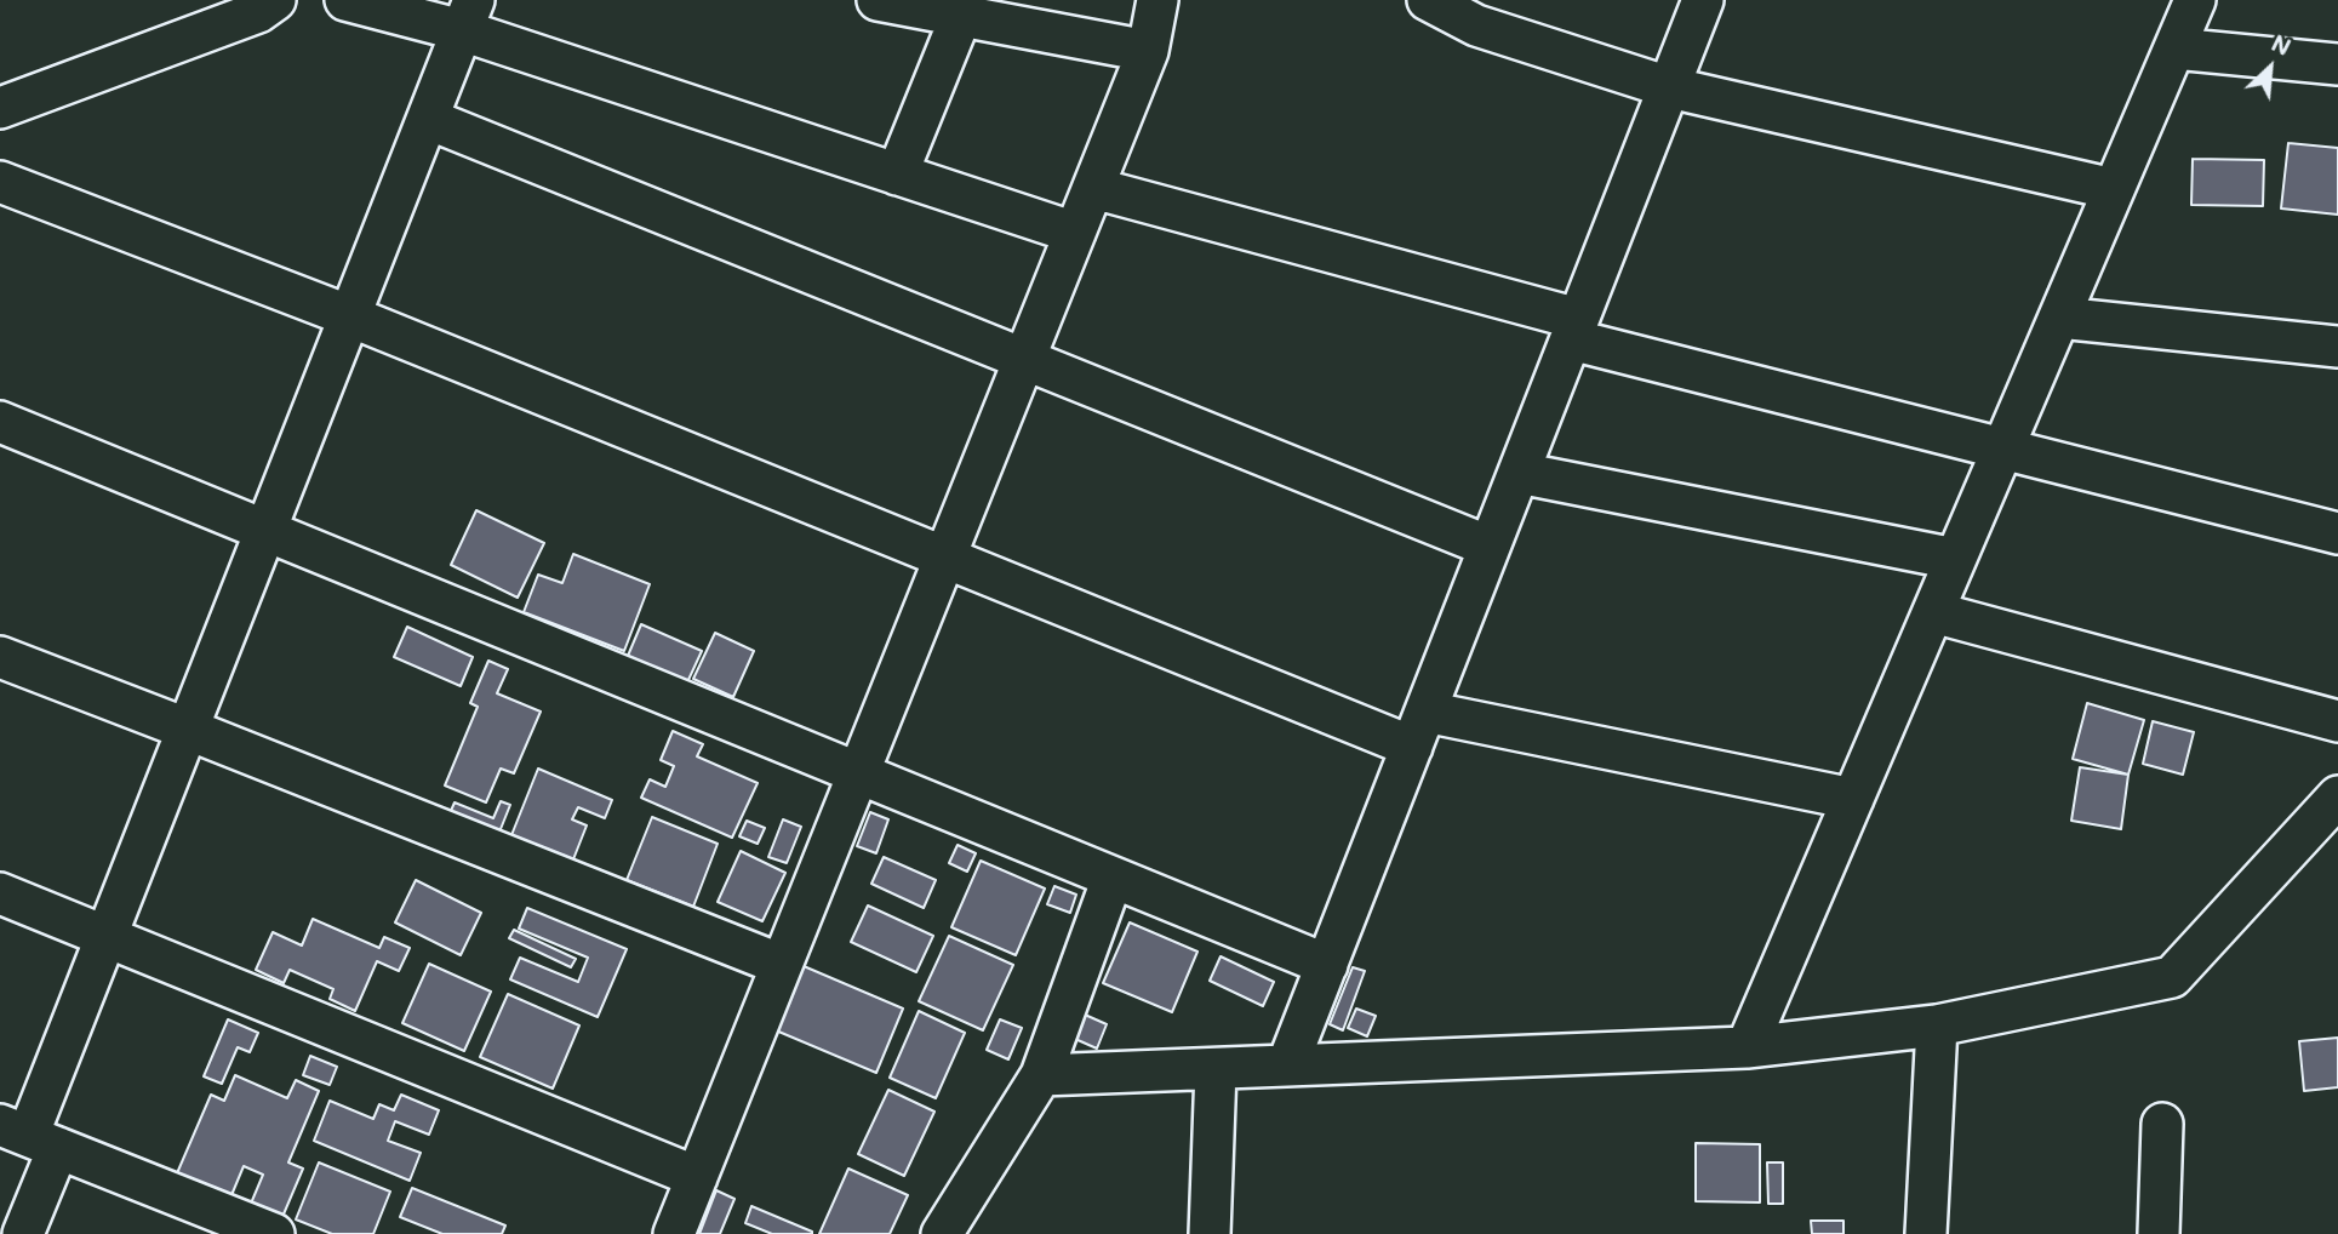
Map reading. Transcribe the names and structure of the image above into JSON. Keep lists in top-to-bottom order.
{
  "north": "top right"
}
